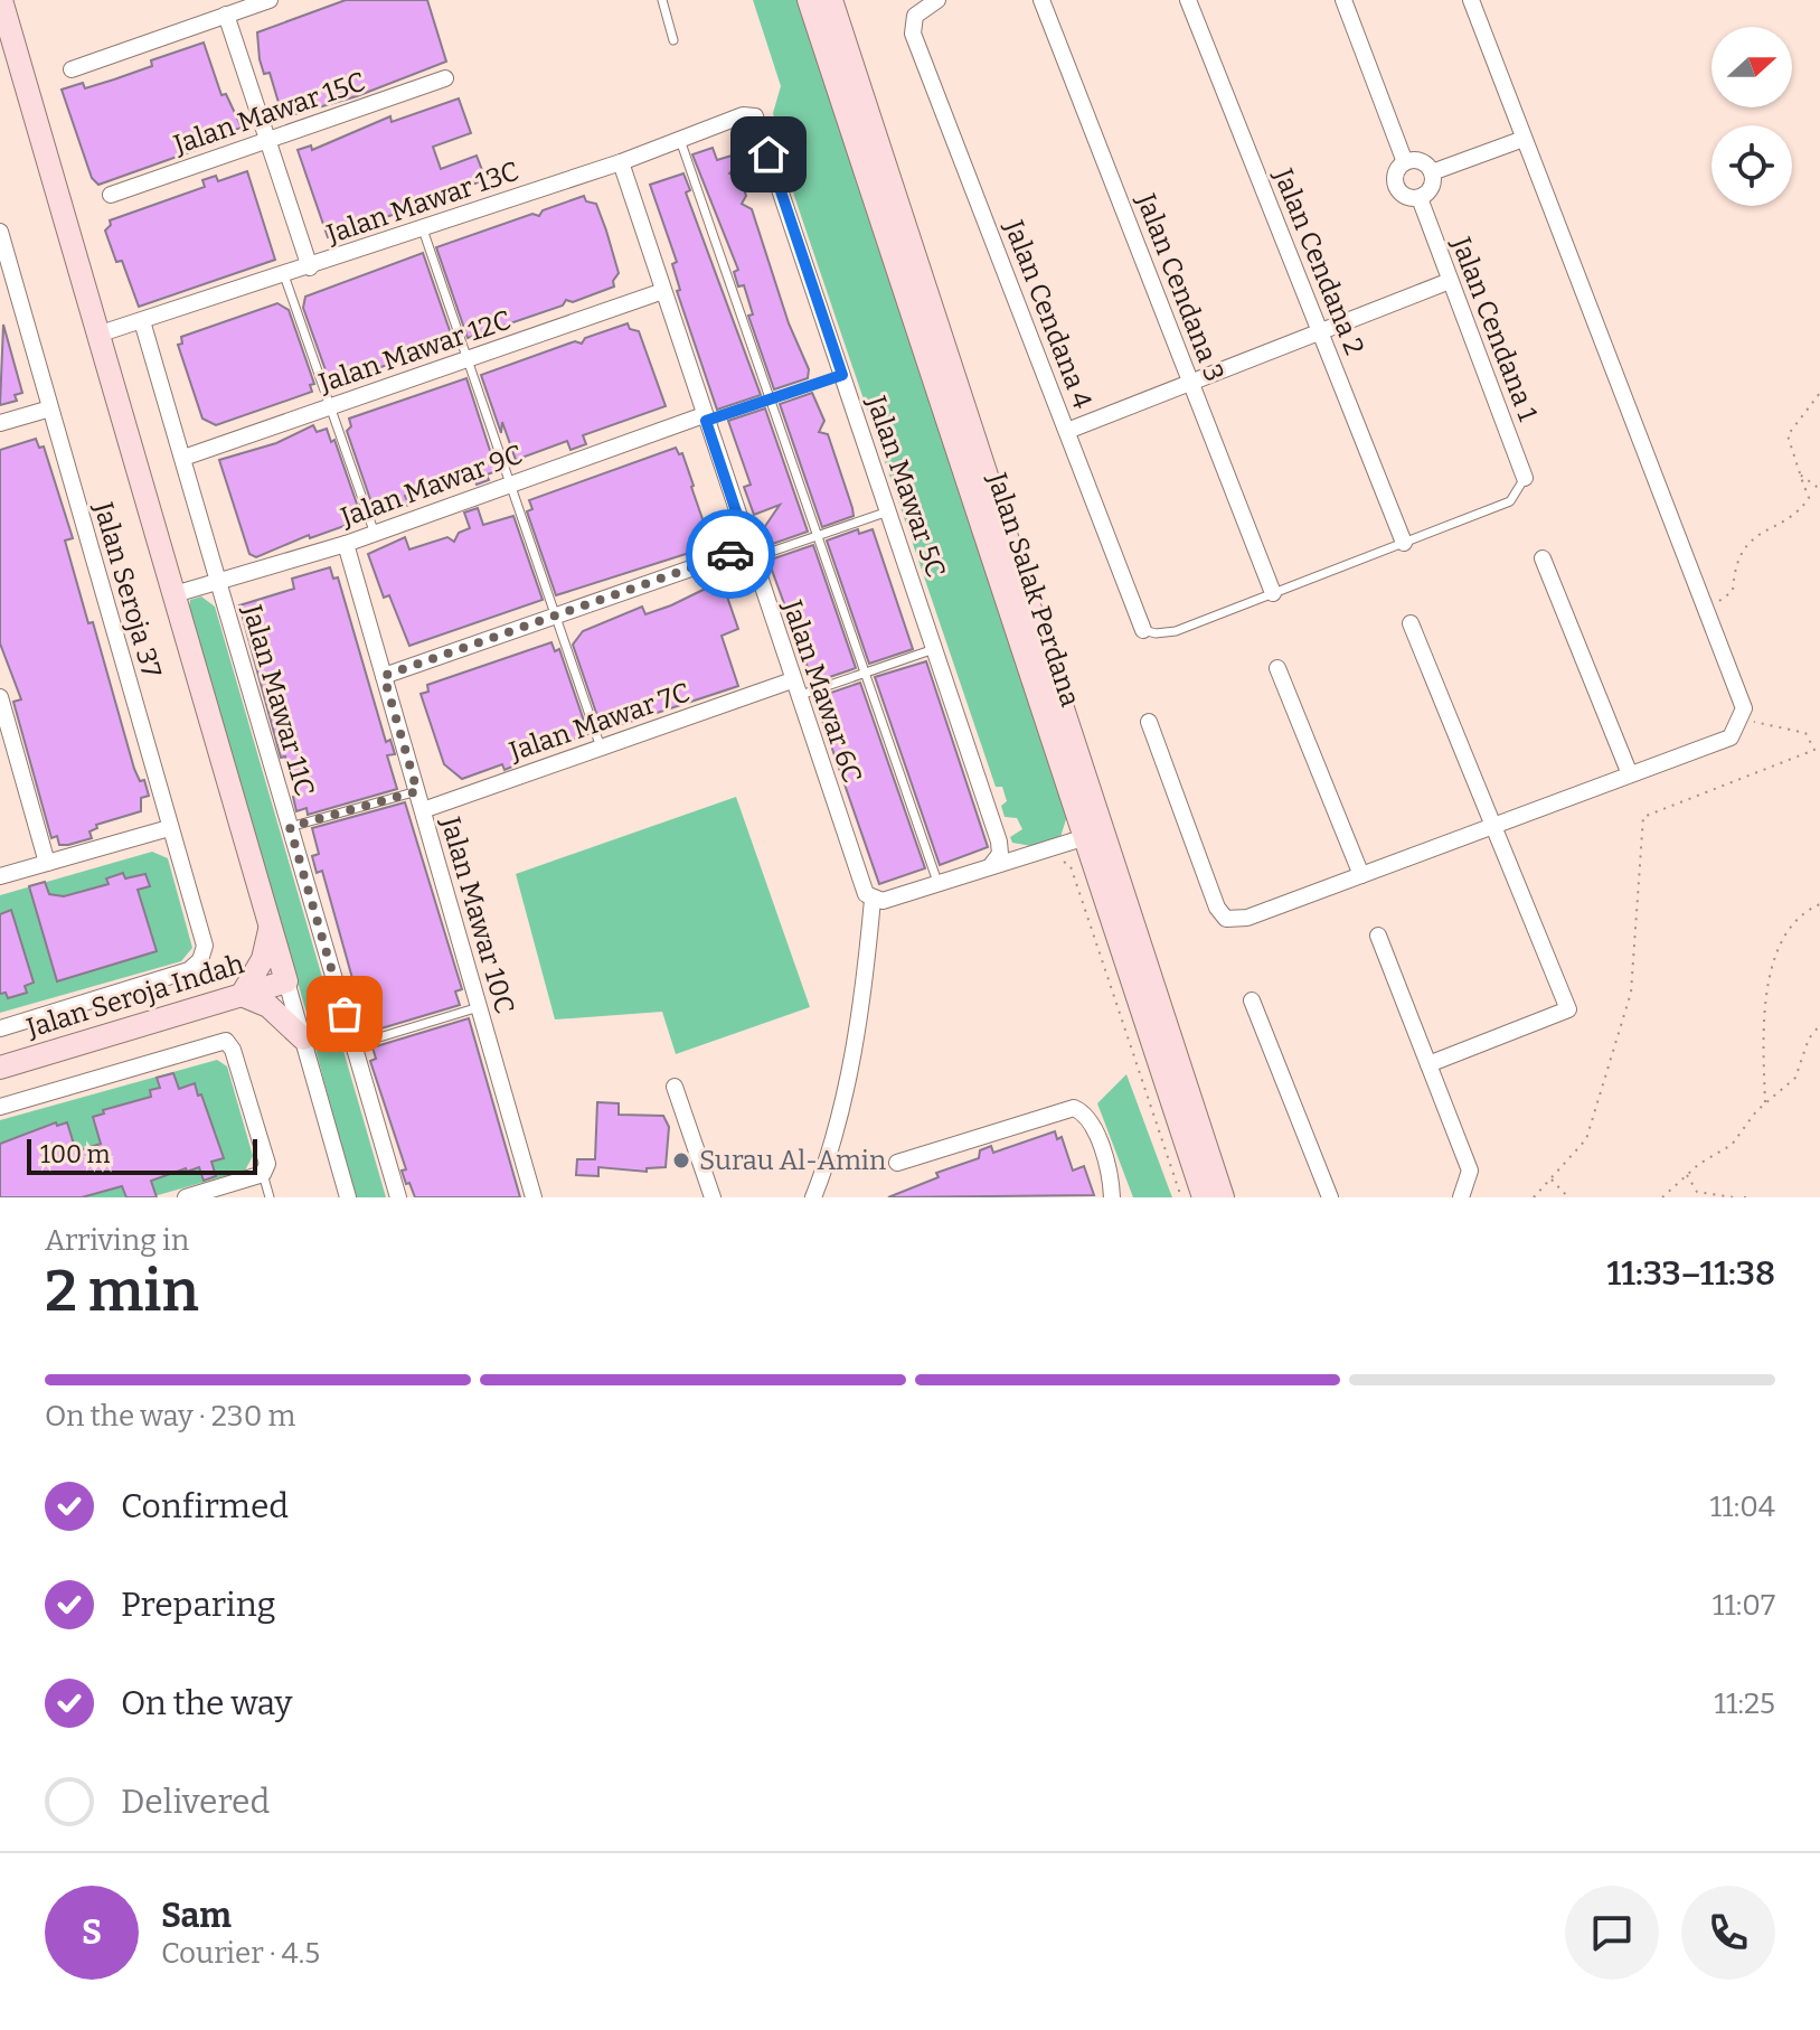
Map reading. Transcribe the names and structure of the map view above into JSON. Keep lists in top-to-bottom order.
{
  "streets": {
    "street": [
      "Jalan Mawar 15C",
      "Jalan Mawar 13C",
      "Jalan Cendana 2",
      "Jalan Cendana 3",
      "Jalan Cendana 4",
      "Jalan Cendana 1",
      "Jalan Mawar 12C",
      "Jalan Mawar 9C",
      "Jalan Mawar 5C",
      "Jalan Seroja 37",
      "Jalan Salak Perdana",
      "Jalan Mawar 6C",
      "Jalan Mawar 11C",
      "Jalan Mawar 7C",
      "Jalan Mawar 10C",
      "Jalan Seroja Indah"
    ]
  },
  "crossings": [
    ["Jalan Mawar 13C", "Jalan Mawar 5C"],
    ["Jalan Mawar 13C", "Jalan Mawar 6C"],
    ["Jalan Mawar 13C", "Jalan Mawar 11C"],
    ["Jalan Mawar 12C", "Jalan Mawar 6C"],
    ["Jalan Mawar 12C", "Jalan Mawar 11C"],
    ["Jalan Mawar 9C", "Jalan Mawar 6C"],
    ["Jalan Mawar 9C", "Jalan Mawar 11C"],
    ["Jalan Mawar 9C", "Jalan Mawar 10C"],
    ["Jalan Mawar 6C", "Jalan Mawar 7C"],
    ["Jalan Mawar 7C", "Jalan Mawar 10C"]
  ],
  "places": ["Surau Al-Amin"],
  "scale_bar": "100 m",
  "north": "right",
  "page": {
    "scale": "100 m",
    "heading": ["2 min", "Arriving in", "11:33–11:38"],
    "panel": ["Sam", "Courier · 4.5"],
    "bar": "On the way · 230 m",
    "list": [
      ["Confirmed", "11:04"],
      ["Preparing", "11:07"],
      ["On the way", "11:25"],
      "Delivered"
    ],
    "round": "S"
  }
}
